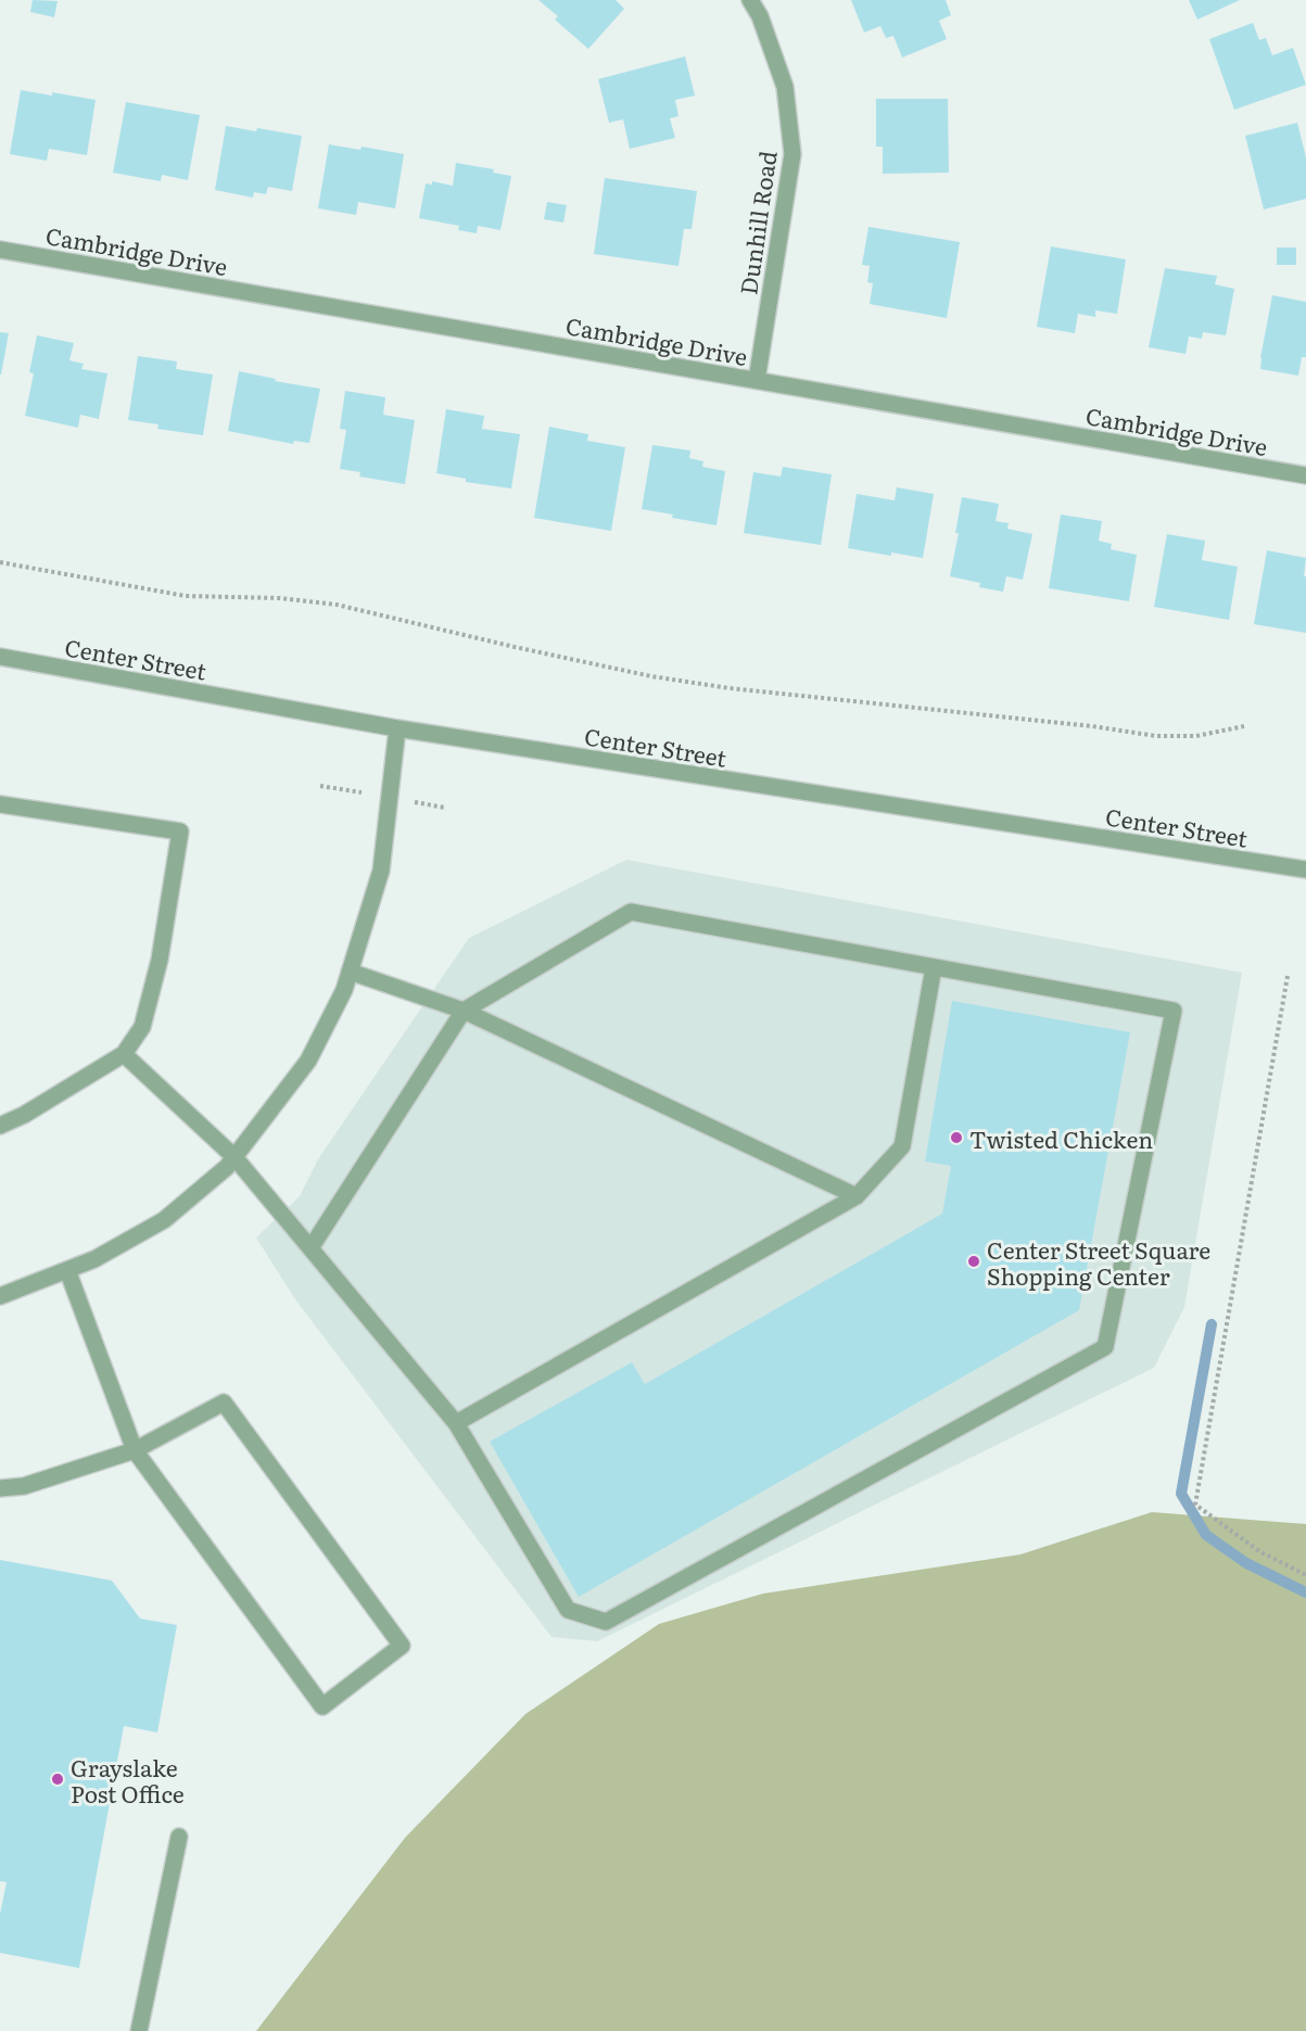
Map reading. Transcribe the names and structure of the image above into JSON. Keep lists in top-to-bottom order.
{
  "streets": {
    "street": ["Dunhill Road", "Cambridge Drive", "Center Street"]
  },
  "crossings": [
    ["Dunhill Road", "Cambridge Drive"]
  ],
  "places": ["Twisted Chicken", "Center Street Square Shopping Center", "Grayslake Post Office"]
}
